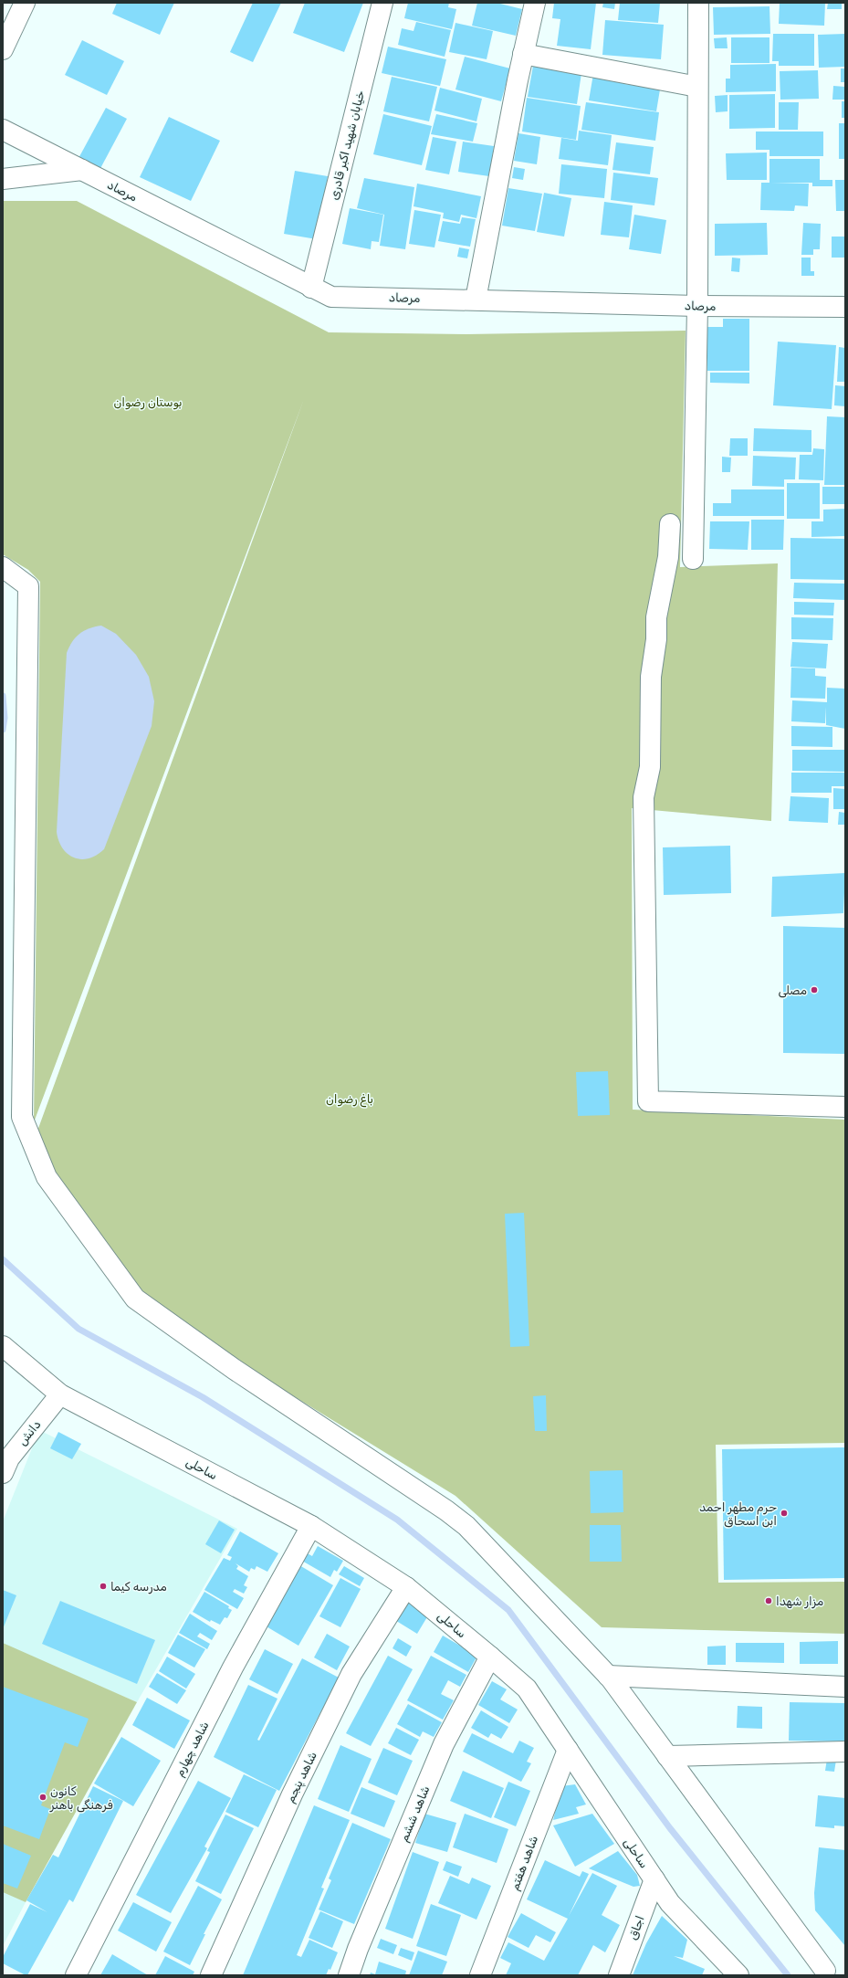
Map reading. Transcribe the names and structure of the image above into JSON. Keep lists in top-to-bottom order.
{
  "streets": {
    "street": [
      "خیابان شهید اکبر قادری",
      "مرصاد",
      "دانش",
      "ساحلی",
      "شاهد چهارم",
      "شاهد پنجم",
      "شاهد ششم",
      "شاهد هفتم",
      "اجاق"
    ]
  },
  "crossings": [
    ["خیابان شهید اکبر قادری", "مرصاد"],
    ["دانش", "ساحلی"],
    ["ساحلی", "شاهد چهارم"],
    ["ساحلی", "شاهد پنجم"],
    ["ساحلی", "شاهد ششم"],
    ["ساحلی", "شاهد هفتم"],
    ["ساحلی", "اجاق"]
  ],
  "parks": ["بوستان رضوان", "باغ رضوان"],
  "places": [
    "مصلی",
    "حرم مطهر احمد ابن اسحاق",
    "مدرسه کیما",
    "مزار شهدا",
    "کانون فرهنگی باهنر"
  ]
}
